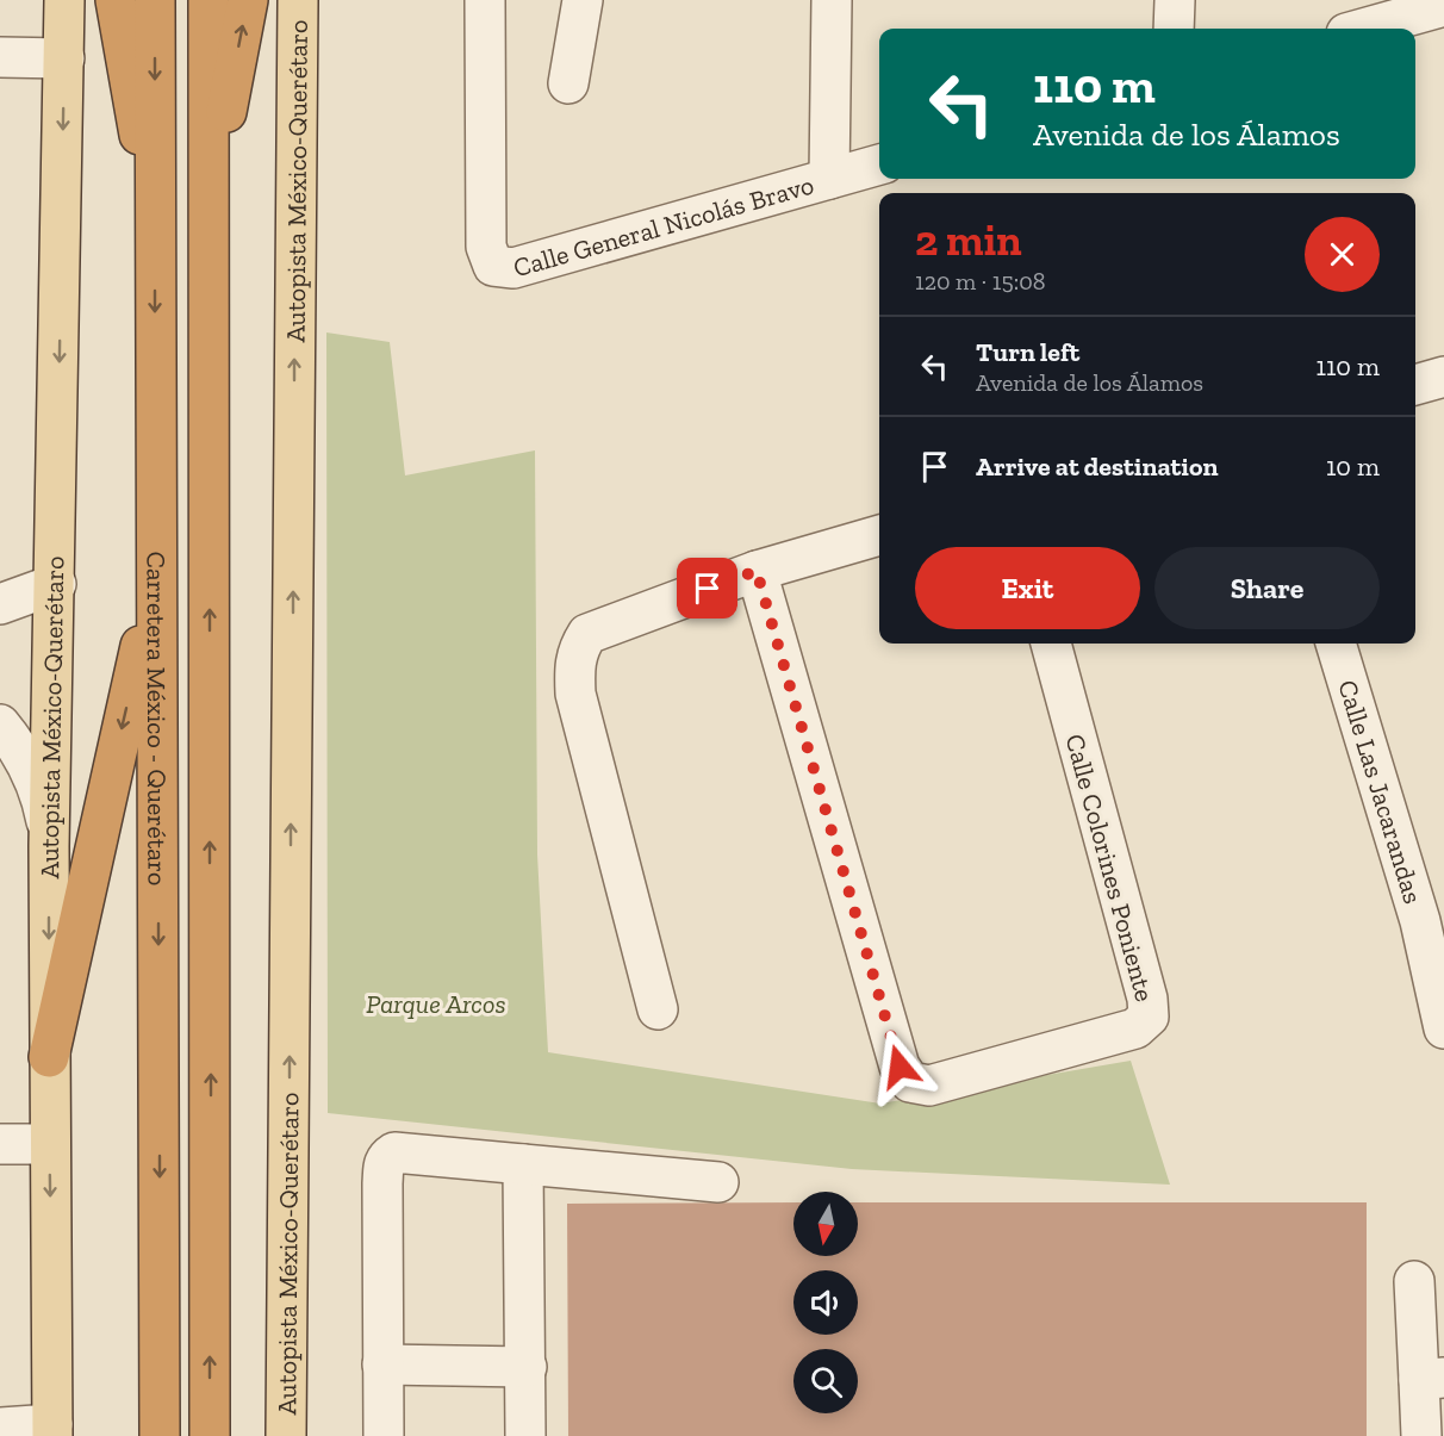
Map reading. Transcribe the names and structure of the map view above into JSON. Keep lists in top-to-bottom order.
{
  "streets": {
    "highway": ["Carretera México - Querétaro"],
    "main road": ["Autopista México-Querétaro"],
    "street": ["Calle General Nicolás Bravo", "Calle Las Jacarandas", "Calle Colorines Poniente"]
  },
  "parks": ["Parque Arcos"],
  "north": "bottom",
  "page": {
    "turn": ["110 m", "Avenida de los Álamos"],
    "heading": ["2 min", "120 m · 15:08"],
    "list": [
      {
        "name": "Turn left",
        "note": "Avenida de los Álamos",
        "value": "110 m"
      },
      {
        "name": "Arrive at destination",
        "value": "10 m"
      }
    ],
    "buttons": ["Exit", "Share"]
  }
}
